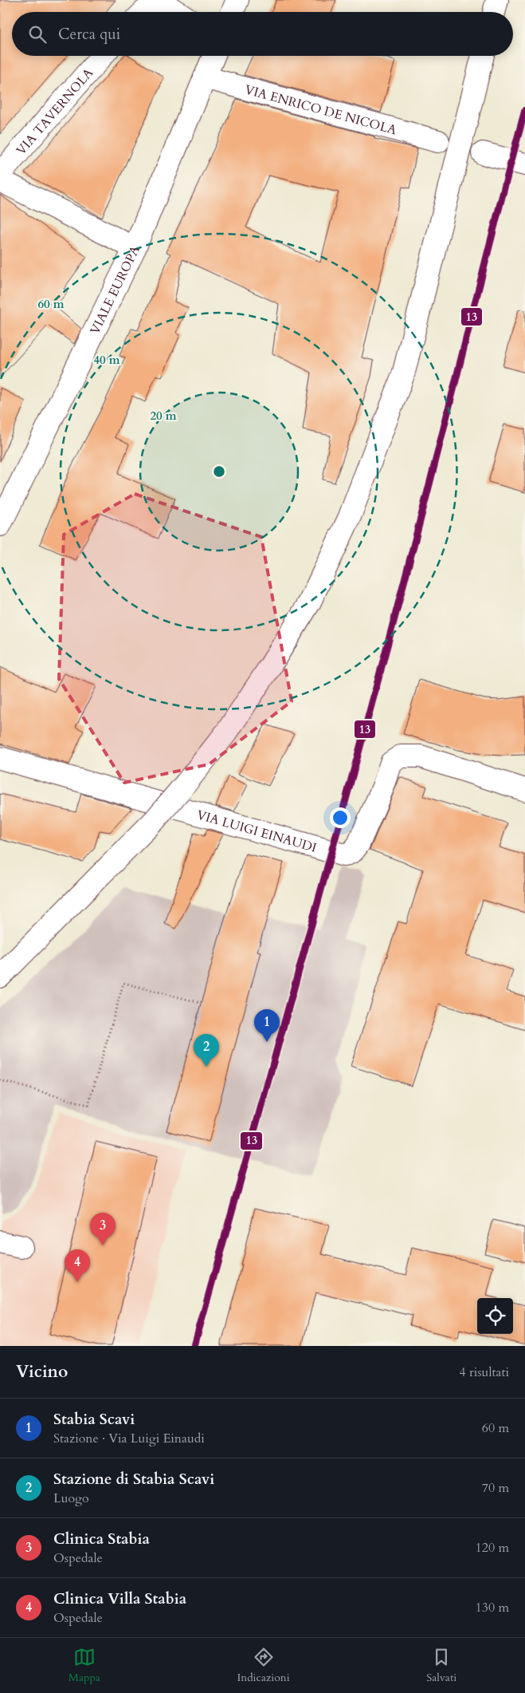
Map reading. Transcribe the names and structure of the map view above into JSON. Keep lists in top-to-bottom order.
{
  "streets": {
    "main road": [
      "VIA ENRICO DE NICOLA",
      "VIA TAVERNOLA",
      "VIALE EUROPA",
      "VIA LUIGI EINAUDI"
    ]
  },
  "crossings": [
    ["VIA ENRICO DE NICOLA", "VIALE EUROPA"]
  ],
  "lines": ["transit line 13"],
  "page": {
    "search": "Cerca qui",
    "pins": [
      "1",
      "2",
      "3",
      "4"
    ],
    "heading": ["Vicino", "4 risultati"],
    "list": [
      {
        "mark": "1",
        "name": "Stabia Scavi",
        "note": "Stazione · Via Luigi Einaudi",
        "value": "60 m"
      },
      {
        "mark": "2",
        "name": "Stazione di Stabia Scavi",
        "note": "Luogo",
        "value": "70 m"
      },
      {
        "mark": "3",
        "name": "Clinica Stabia",
        "note": "Ospedale",
        "value": "120 m"
      },
      {
        "mark": "4",
        "name": "Clinica Villa Stabia",
        "note": "Ospedale",
        "value": "130 m"
      }
    ],
    "nav": ["Mappa", "Indicazioni", "Salvati"]
  },
  "rings": ["60 m", "40 m", "20 m"]
}
